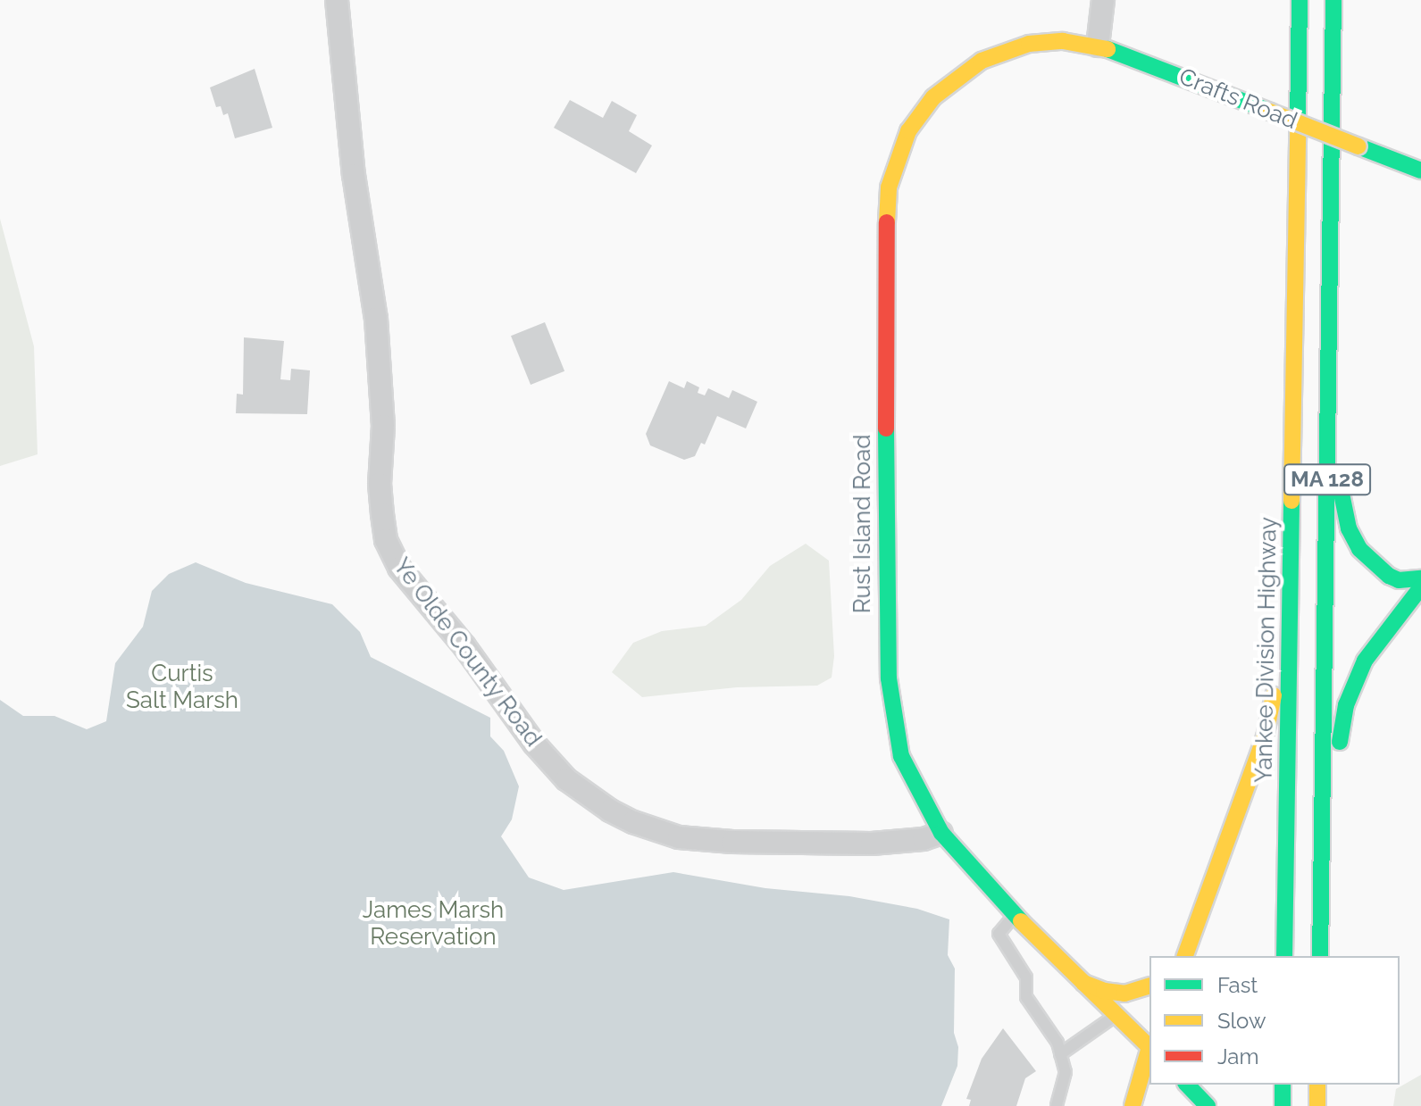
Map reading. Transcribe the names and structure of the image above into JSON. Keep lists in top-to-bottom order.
{
  "streets": {
    "main road": [
      "Crafts Road",
      "MA 128",
      "Rust Island Road",
      "Yankee Division Highway"
    ],
    "street": ["Ye Olde County Road"]
  },
  "crossings": [
    ["Crafts Road", "Rust Island Road"],
    ["Rust Island Road", "Ye Olde County Road"]
  ],
  "parks": ["Curtis Salt Marsh", "James Marsh Reservation"],
  "legend": ["Fast", "Slow", "Jam"]
}
